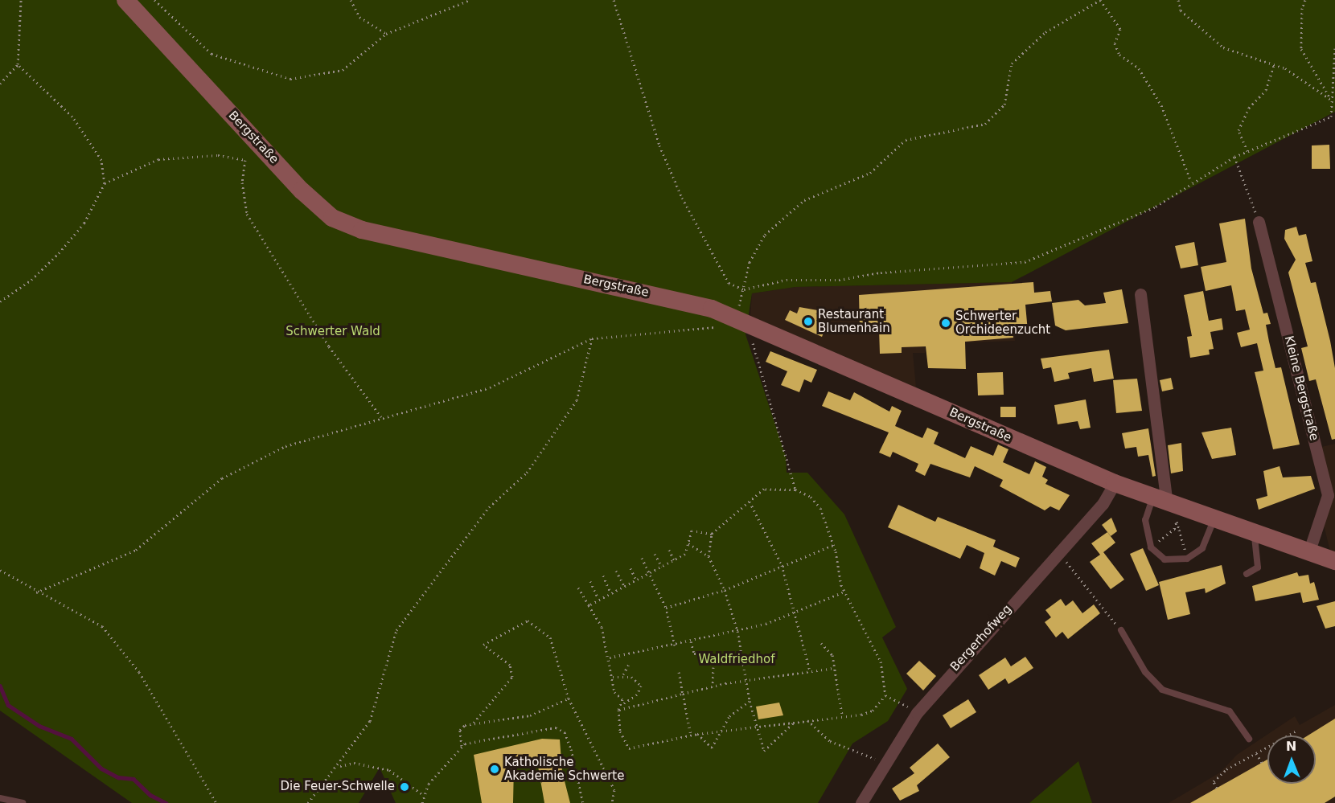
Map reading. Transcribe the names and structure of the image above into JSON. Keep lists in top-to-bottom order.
{
  "streets": {
    "main road": ["Bergstraße"],
    "street": ["Kleine Bergstraße", "Bergerhofweg"]
  },
  "crossings": [
    ["Bergstraße", "Kleine Bergstraße"],
    ["Bergstraße", "Bergerhofweg"]
  ],
  "parks": ["Schwerter Wald", "Waldfriedhof"],
  "places": [
    "Restaurant Blumenhain",
    "Schwerter Orchideenzucht",
    "Katholische Akademie Schwerte",
    "Die Feuer-Schwelle"
  ],
  "north": "top"
}
